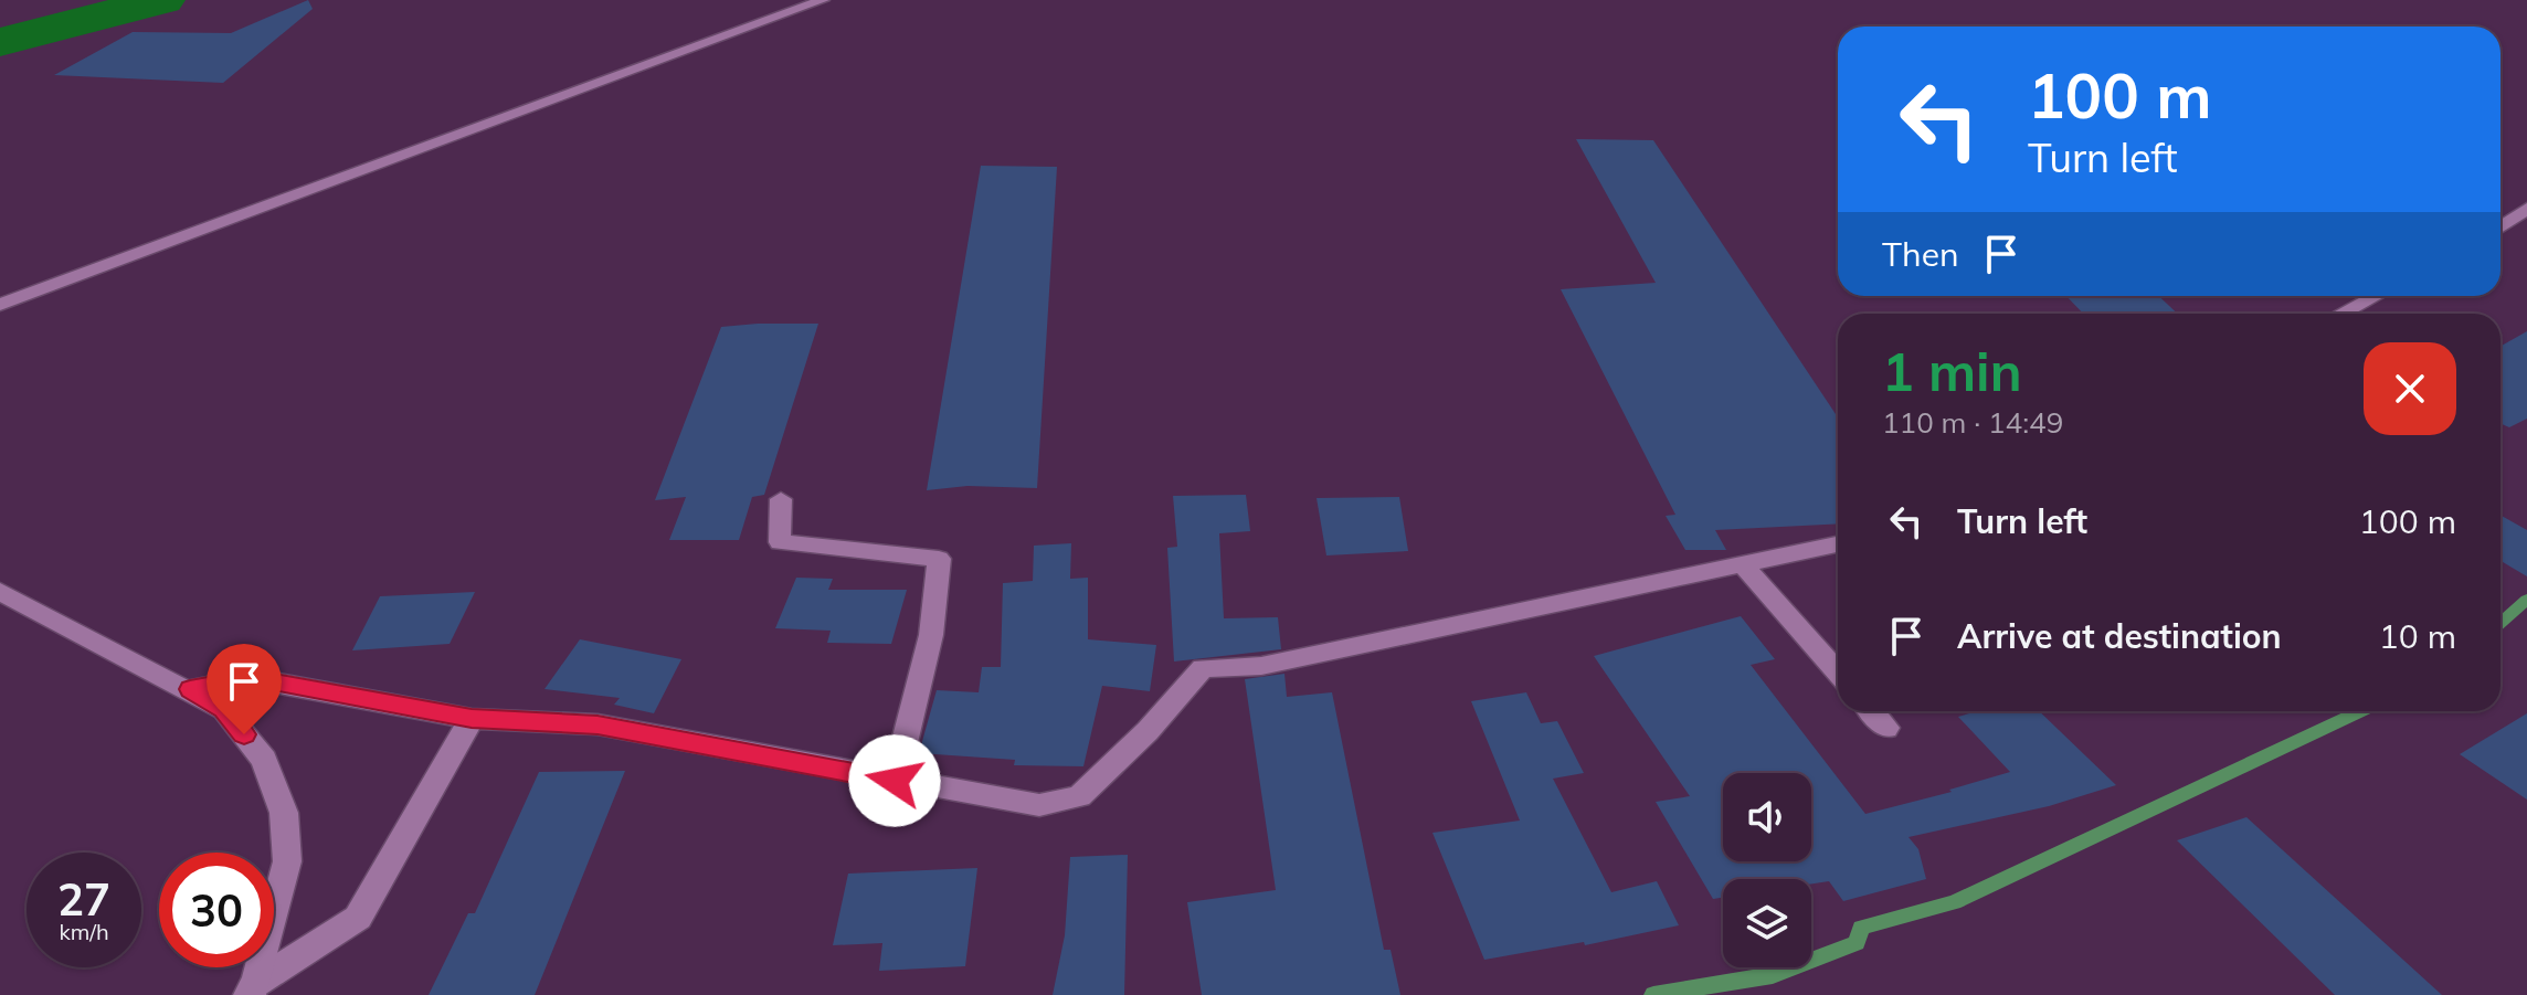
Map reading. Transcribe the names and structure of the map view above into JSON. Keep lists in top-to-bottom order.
{
  "page": {
    "turn": ["100 m", "Turn left"],
    "then": "Then",
    "heading": ["1 min", "110 m · 14:49"],
    "list": [
      {
        "name": "Turn left",
        "value": "100 m"
      },
      {
        "name": "Arrive at destination",
        "value": "10 m"
      }
    ],
    "speed": "27 km/h",
    "limit": "30"
  }
}
